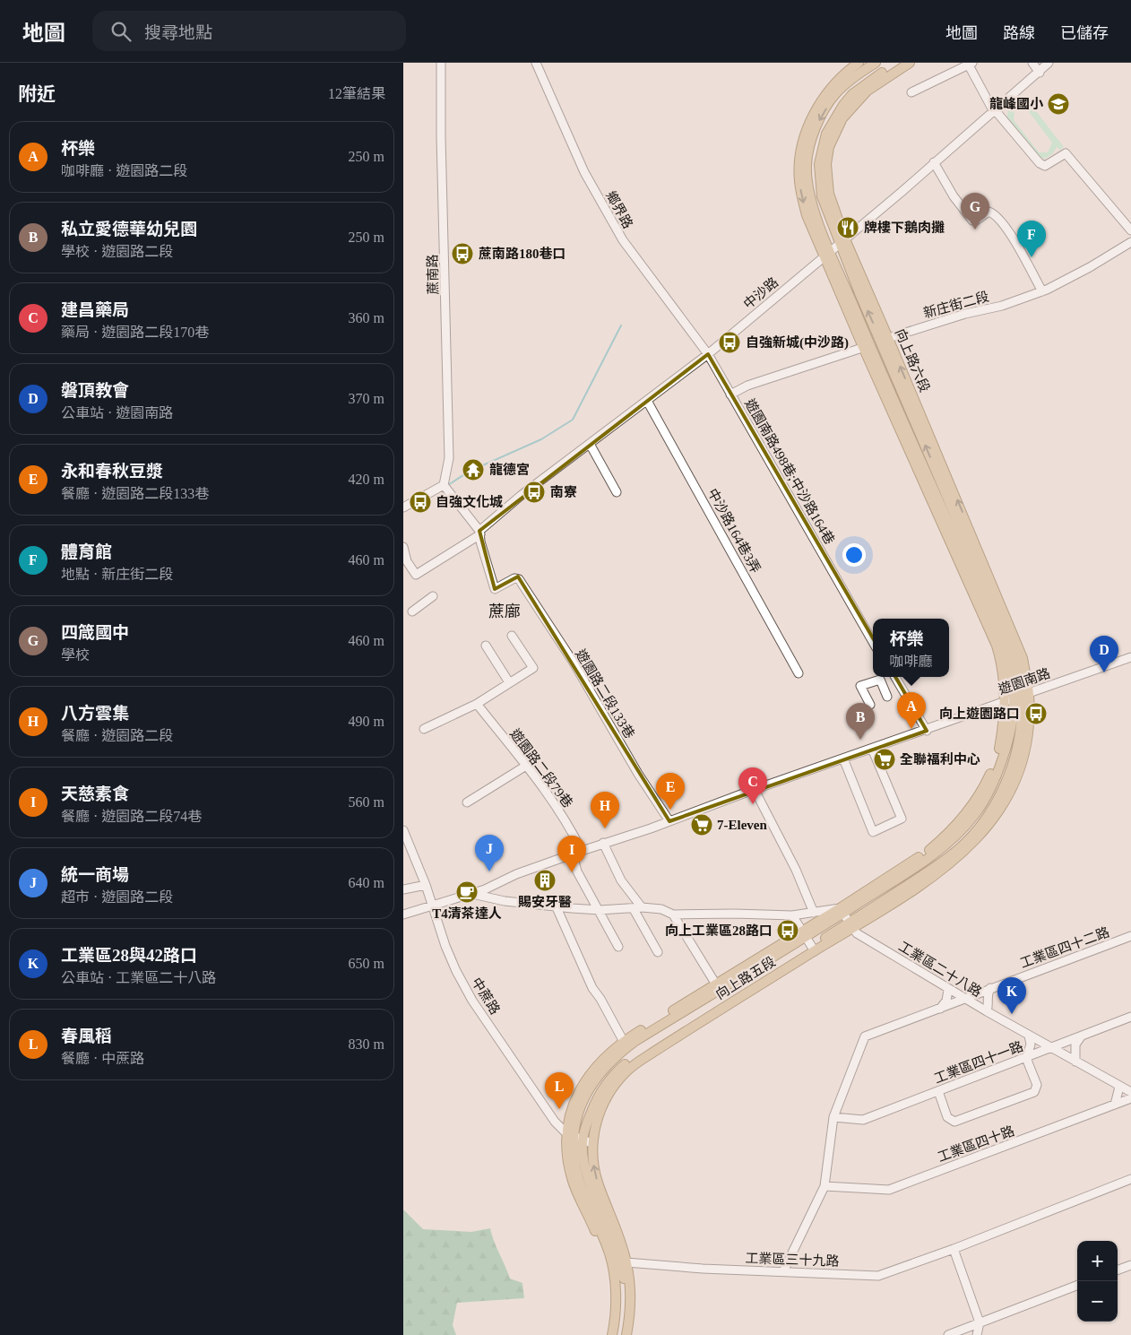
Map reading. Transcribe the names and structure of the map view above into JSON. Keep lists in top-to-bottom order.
{
  "streets": {
    "main road": ["向上路六段", "向上路五段"],
    "street": [
      "鄉界路",
      "蔗南路",
      "中沙路",
      "新庄街二段",
      "遊園南路498巷;中沙路164巷",
      "中沙路164巷3弄",
      "遊園南路",
      "遊園路二段133巷",
      "遊園路二段79巷",
      "工業區四十二路",
      "工業區二十八路",
      "中蔗路",
      "工業區四十一路",
      "工業區四十路",
      "工業區三十九路"
    ]
  },
  "crossings": [
    ["鄉界路", "中沙路"],
    ["鄉界路", "遊園南路498巷;中沙路164巷"],
    ["中沙路", "向上路六段"],
    ["中沙路", "遊園南路498巷;中沙路164巷"],
    ["中沙路", "中沙路164巷3弄"],
    ["中沙路", "遊園路二段133巷"],
    ["新庄街二段", "向上路六段"],
    ["新庄街二段", "遊園南路498巷;中沙路164巷"],
    ["向上路六段", "遊園南路"],
    ["向上路六段", "向上路五段"],
    ["遊園南路", "遊園路二段133巷"],
    ["遊園南路", "遊園路二段79巷"],
    ["遊園南路", "向上路五段"],
    ["遊園南路", "中蔗路"],
    ["工業區四十二路", "工業區二十八路"],
    ["工業區四十二路", "工業區四十一路"],
    ["工業區四十二路", "工業區四十路"],
    ["工業區四十二路", "工業區三十九路"],
    ["工業區二十八路", "向上路五段"],
    ["工業區二十八路", "工業區四十一路"],
    ["向上路五段", "中蔗路"],
    ["向上路五段", "工業區三十九路"]
  ],
  "districts": ["蔗廍"],
  "places": {
    "school or university": ["龍峰國小"],
    "restaurant": ["牌樓下鵝肉攤"],
    "bus stop": [
      "蔗南路180巷口",
      "自強新城(中沙路)",
      "南寮",
      "自強文化城",
      "向上遊園路口",
      "向上工業區28路口"
    ],
    "temple": ["龍德宮"],
    "supermarket": ["全聯福利中心", "7-Eleven"],
    "building": ["賜安牙醫"],
    "cafe": ["T4清茶達人"]
  },
  "page": {
    "header": "地圖",
    "search": "搜尋地點",
    "nav": ["地圖", "路線", "已儲存"],
    "heading": ["附近", "12筆結果"],
    "list": [
      {
        "mark": "A",
        "name": "杯樂",
        "note": "咖啡廳 · 遊園路二段",
        "value": "250 m"
      },
      {
        "mark": "B",
        "name": "私立愛德華幼兒園",
        "note": "學校 · 遊園路二段",
        "value": "250 m"
      },
      {
        "mark": "C",
        "name": "建昌藥局",
        "note": "藥局 · 遊園路二段170巷",
        "value": "360 m"
      },
      {
        "mark": "D",
        "name": "磐頂教會",
        "note": "公車站 · 遊園南路",
        "value": "370 m"
      },
      {
        "mark": "E",
        "name": "永和春秋豆漿",
        "note": "餐廳 · 遊園路二段133巷",
        "value": "420 m"
      },
      {
        "mark": "F",
        "name": "體育館",
        "note": "地點 · 新庄街二段",
        "value": "460 m"
      },
      {
        "mark": "G",
        "name": "四箴國中",
        "note": "學校",
        "value": "460 m"
      },
      {
        "mark": "H",
        "name": "八方雲集",
        "note": "餐廳 · 遊園路二段",
        "value": "490 m"
      },
      {
        "mark": "I",
        "name": "天慈素食",
        "note": "餐廳 · 遊園路二段74巷",
        "value": "560 m"
      },
      {
        "mark": "J",
        "name": "統一商場",
        "note": "超市 · 遊園路二段",
        "value": "640 m"
      },
      {
        "mark": "K",
        "name": "工業區28與42路口",
        "note": "公車站 · 工業區二十八路",
        "value": "650 m"
      },
      {
        "mark": "L",
        "name": "春風稻",
        "note": "餐廳 · 中蔗路",
        "value": "830 m"
      }
    ],
    "pins": [
      "G",
      "F",
      "D",
      "A",
      "B",
      "C",
      "E",
      "H",
      "J",
      "I",
      "K",
      "L"
    ],
    "popup": ["杯樂", "咖啡廳"],
    "map_buttons": ["+", "−"]
  }
}
